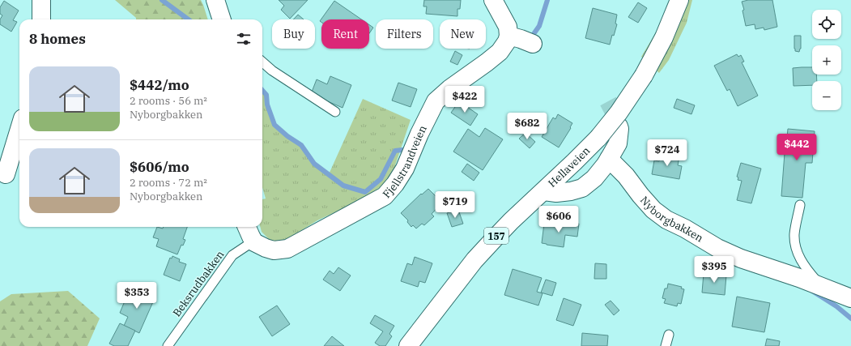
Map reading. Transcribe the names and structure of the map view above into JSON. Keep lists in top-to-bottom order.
{
  "streets": {
    "street": [
      "Fjellstrandveien",
      "Hellaveien",
      "Nyborgbakken",
      "157"
    ],
    "lane": ["Beksrudbakken"]
  },
  "crossings": [
    ["Fjellstrandveien", "Beksrudbakken"]
  ],
  "page": {
    "map_buttons": ["+", "−"],
    "chip": [
      "Buy",
      "Rent",
      "Filters",
      "New"
    ],
    "heading": "8 homes",
    "list": [
      {
        "name": "$442/mo",
        "note": "2 rooms · 56 m² · Nyborgbakken"
      },
      {
        "name": "$606/mo",
        "note": "2 rooms · 72 m² · Nyborgbakken"
      }
    ],
    "price": [
      "$422",
      "$682",
      "$442",
      "$724",
      "$719",
      "$606",
      "$395",
      "$353"
    ]
  }
}
